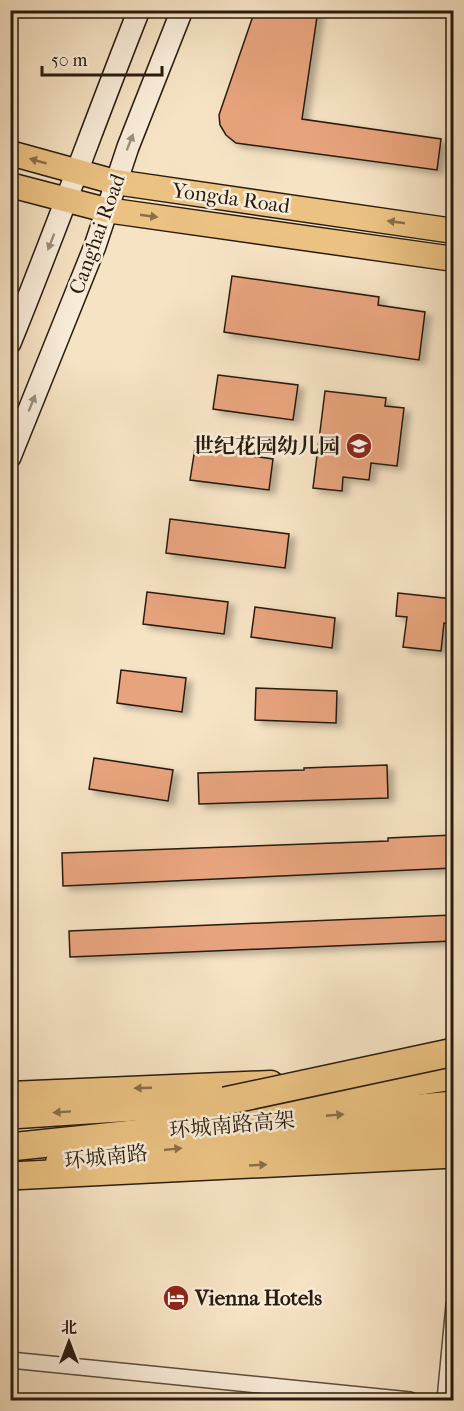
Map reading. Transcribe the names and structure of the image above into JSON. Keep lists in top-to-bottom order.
{
  "streets": {
    "highway": ["环城南路高架"],
    "main road": ["Yongda Road", "Canghai Road", "环城南路"]
  },
  "crossings": [
    ["Yongda Road", "Canghai Road"]
  ],
  "places": {
    "school or university": ["世纪花园幼儿园"],
    "hotel": ["Vienna Hotels"]
  },
  "scale_bar": "50 m",
  "north": "top"
}
